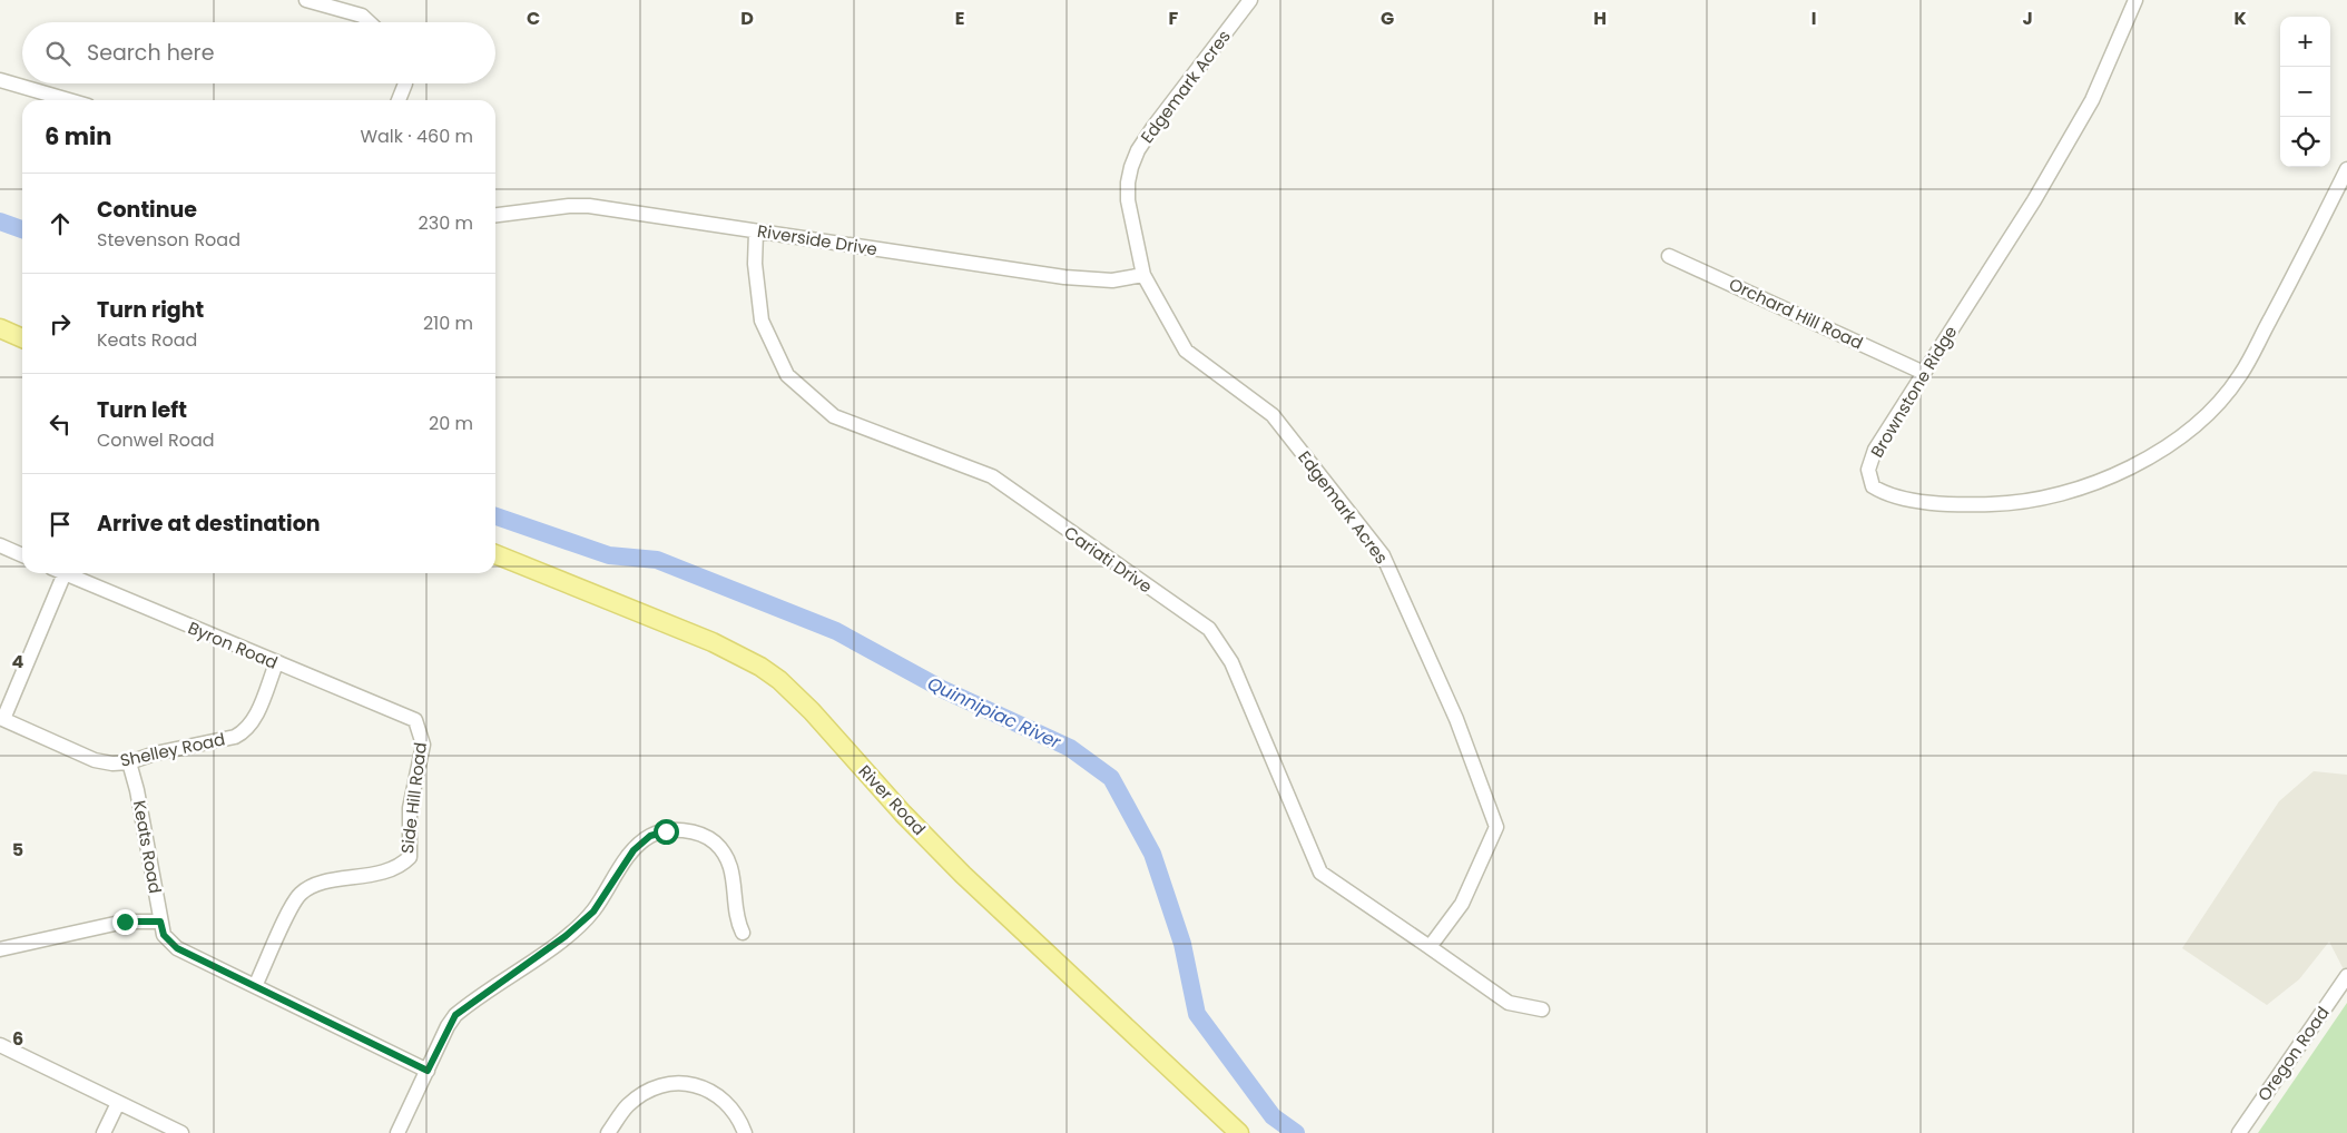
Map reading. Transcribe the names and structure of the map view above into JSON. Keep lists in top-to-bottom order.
{
  "streets": {
    "main road": ["River Road"],
    "street": [
      "Edgemark Acres",
      "Riverside Drive",
      "Orchard Hill Road",
      "Brownstone Ridge",
      "Cariati Drive",
      "Byron Road",
      "Shelley Road",
      "Side Hill Road",
      "Keats Road",
      "Oregon Road"
    ]
  },
  "crossings": [
    ["Edgemark Acres", "Riverside Drive"],
    ["Edgemark Acres", "Cariati Drive"],
    ["Riverside Drive", "Cariati Drive"],
    ["Orchard Hill Road", "Brownstone Ridge"],
    ["Byron Road", "Shelley Road"],
    ["Byron Road", "Side Hill Road"],
    ["Shelley Road", "Keats Road"],
    ["Side Hill Road", "Keats Road"]
  ],
  "water": ["Quinnipiac River"],
  "page": {
    "map_buttons": ["+", "−"],
    "search": "Search here",
    "heading": ["6 min", "Walk · 460 m"],
    "list": [
      ["Continue", "Stevenson Road", "230 m"],
      ["Turn right", "Keats Road", "210 m"],
      ["Turn left", "Conwel Road", "20 m"],
      "Arrive at destination"
    ]
  },
  "grid": {
    "columns": [
      "C",
      "D",
      "E",
      "F",
      "G",
      "H",
      "I",
      "J",
      "K"
    ],
    "rows": ["4", "5", "6"]
  }
}
